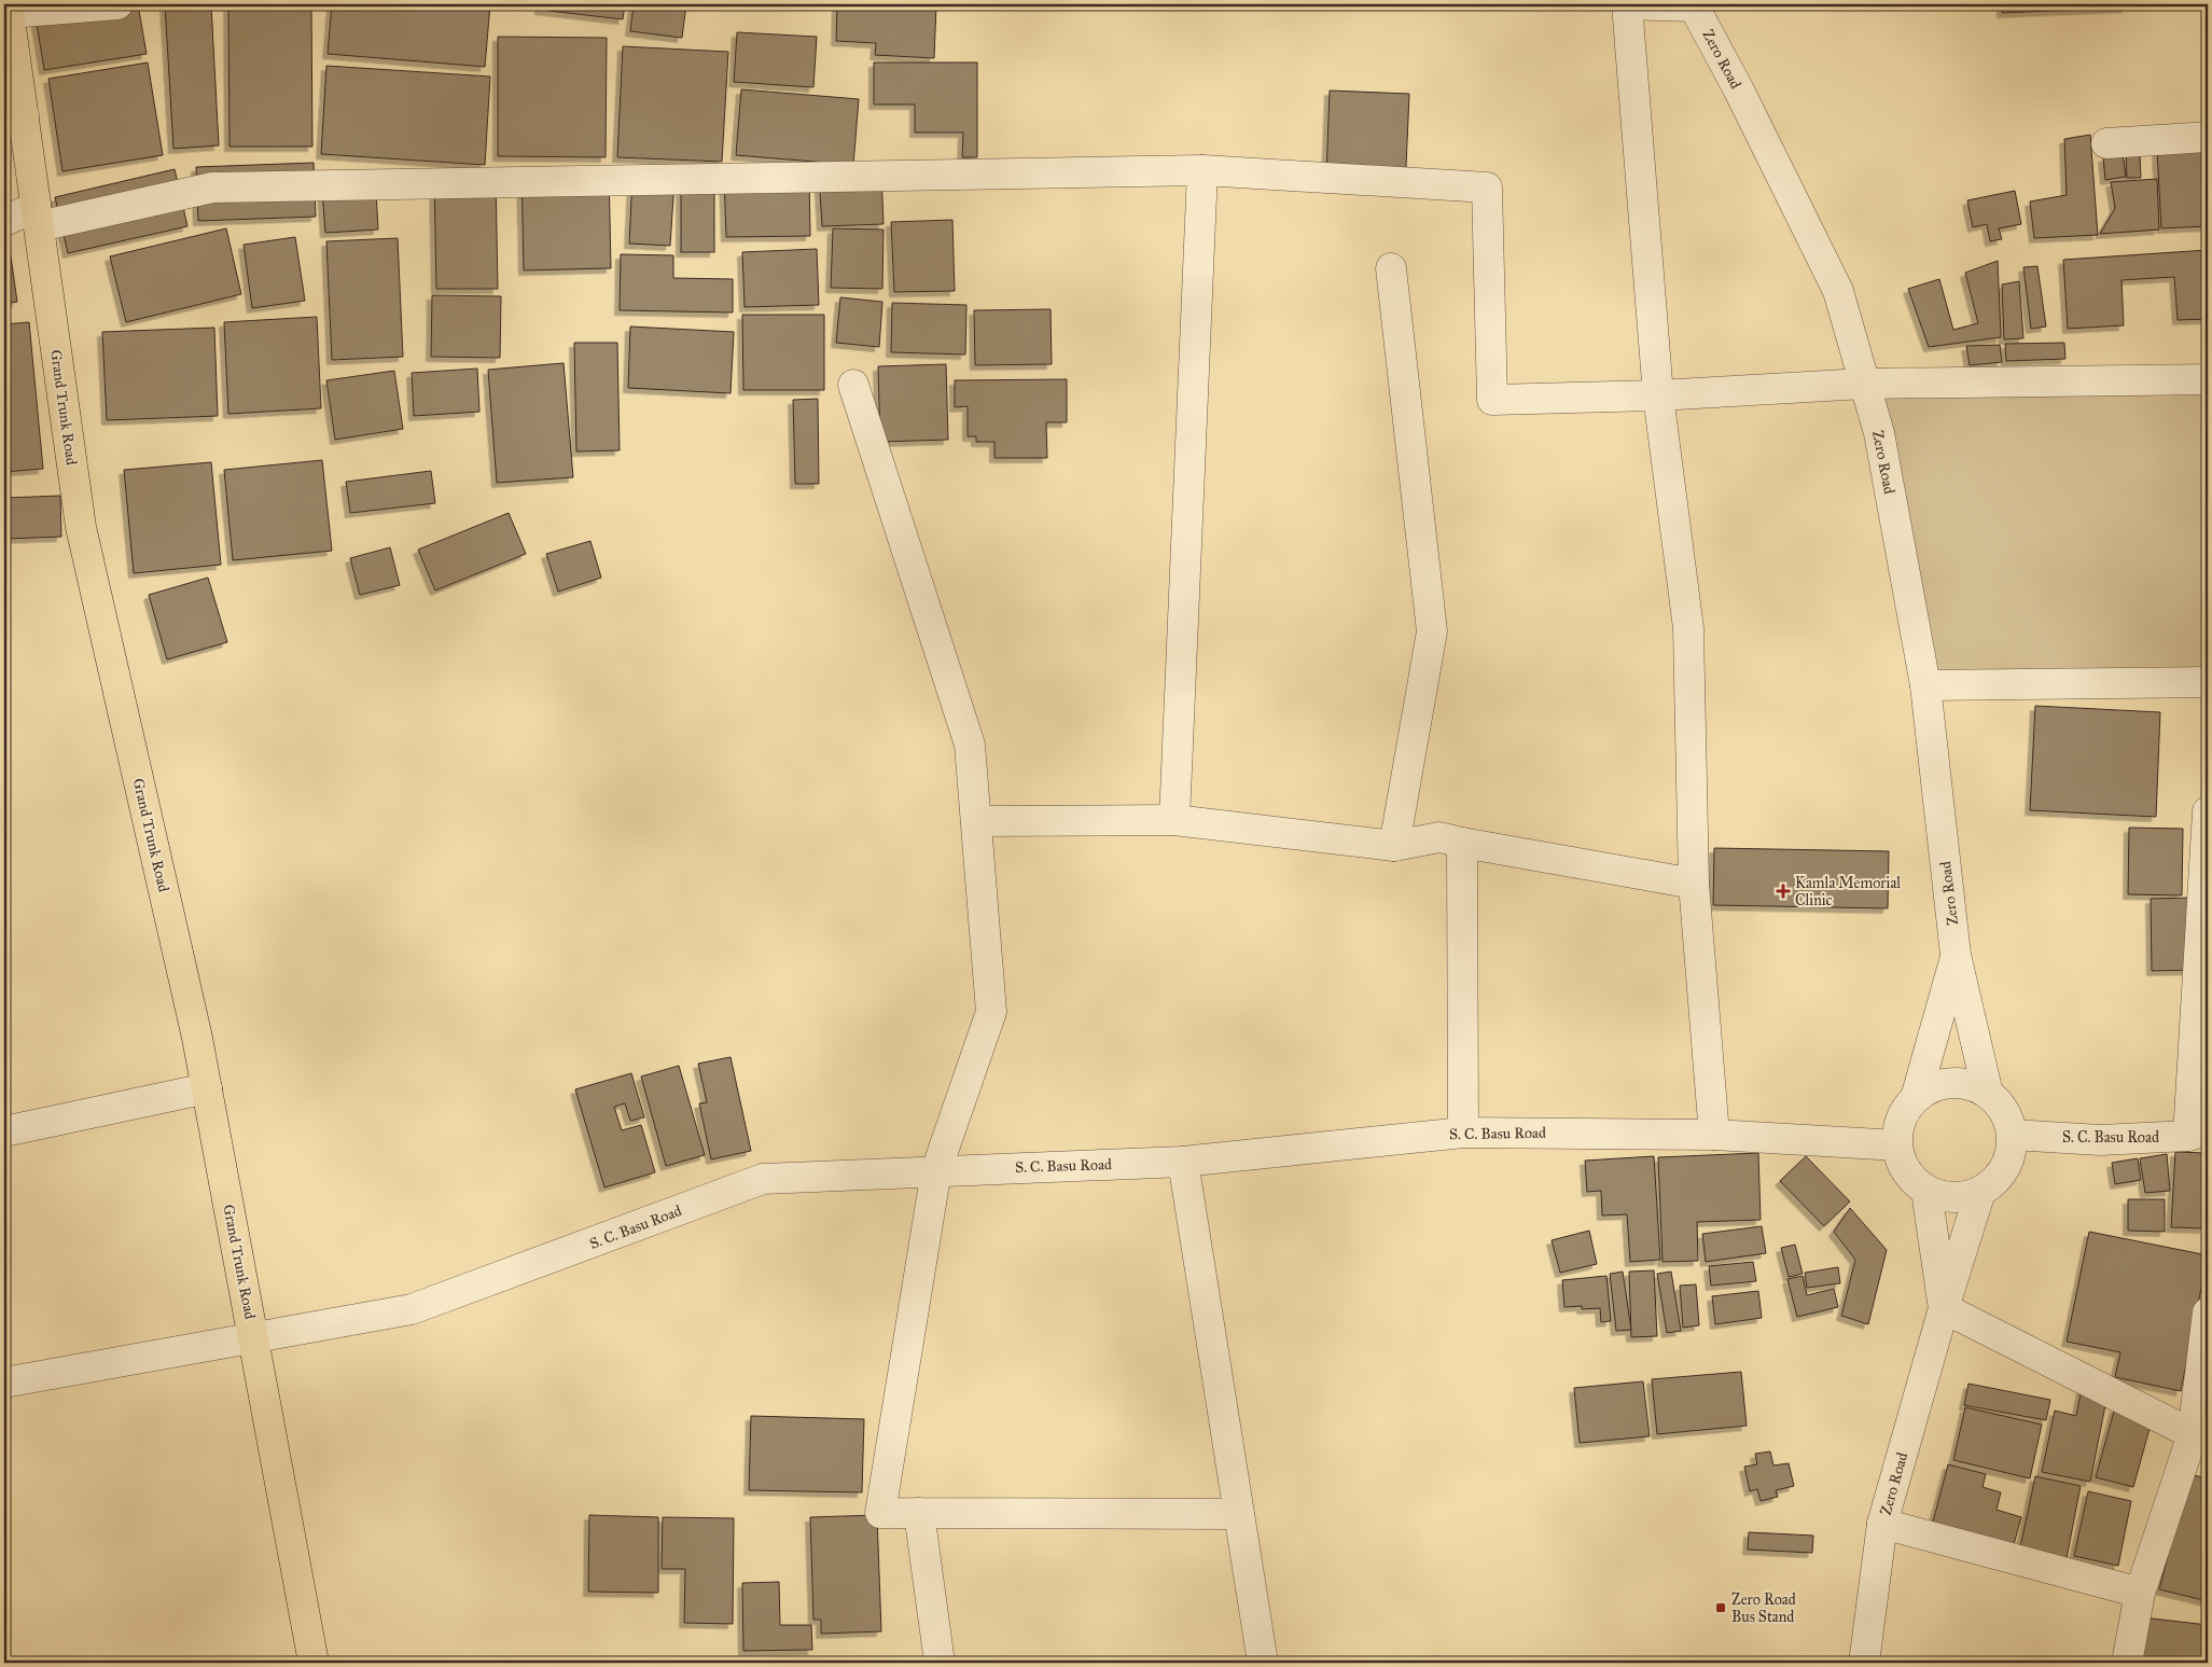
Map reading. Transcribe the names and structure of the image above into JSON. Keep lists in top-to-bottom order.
{
  "streets": {
    "main road": ["Grand Trunk Road"],
    "street": ["Zero Road", "S. C. Basu Road"]
  },
  "crossings": [
    ["Zero Road", "S. C. Basu Road"],
    ["Grand Trunk Road", "S. C. Basu Road"]
  ],
  "places": {
    "health": ["Kamla Memorial Clinic"],
    "transit": ["Zero Road Bus Stand"]
  }
}
